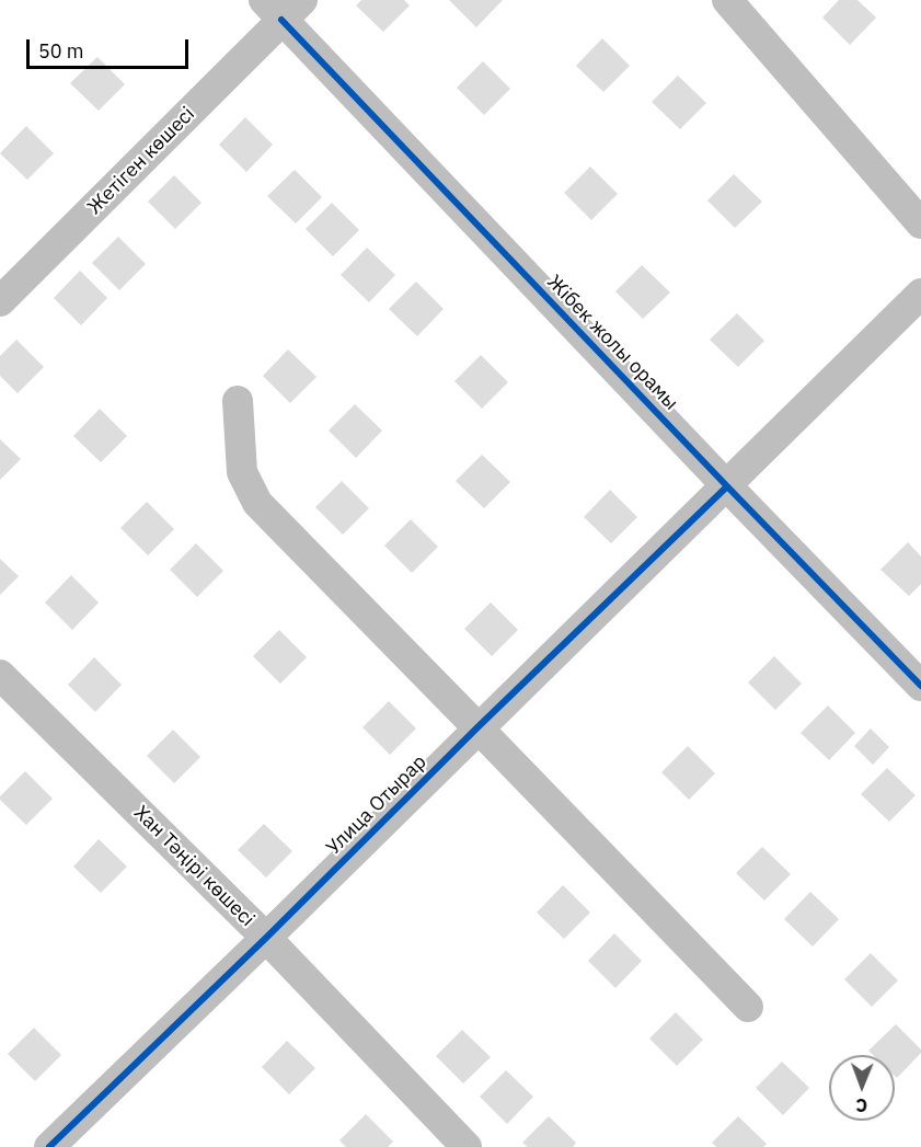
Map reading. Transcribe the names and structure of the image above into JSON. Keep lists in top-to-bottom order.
{
  "streets": {
    "street": [
      "Жетіген көшесі",
      "Жібек жолы орамы",
      "Улица Отырар",
      "Хан Тәңірі көшесі"
    ]
  },
  "crossings": [
    ["Жетіген көшесі", "Жібек жолы орамы"],
    ["Жібек жолы орамы", "Улица Отырар"],
    ["Улица Отырар", "Хан Тәңірі көшесі"]
  ],
  "scale_bar": "50 m",
  "north": "bottom"
}
